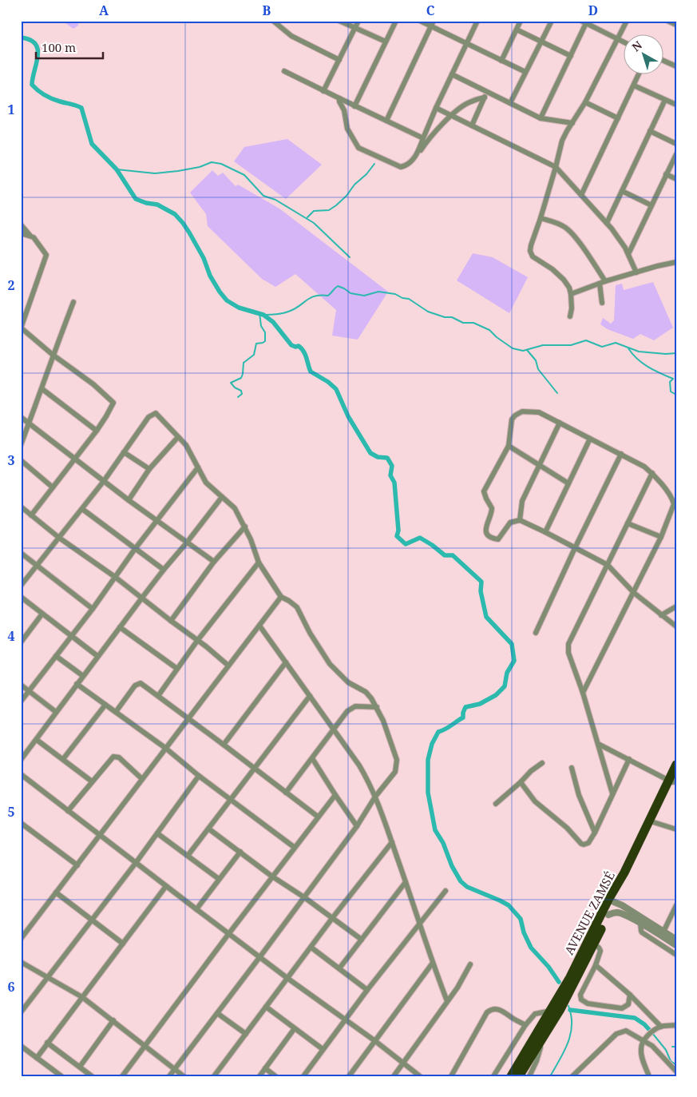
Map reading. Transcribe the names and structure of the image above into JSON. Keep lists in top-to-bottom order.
{
  "streets": {
    "highway": ["AVENUE ZAMSÉ"]
  },
  "scale_bar": "100 m",
  "north": "top left",
  "grid": {
    "columns": [
      "A",
      "B",
      "C",
      "D"
    ],
    "rows": [
      "1",
      "2",
      "3",
      "4",
      "5",
      "6"
    ]
  }
}
